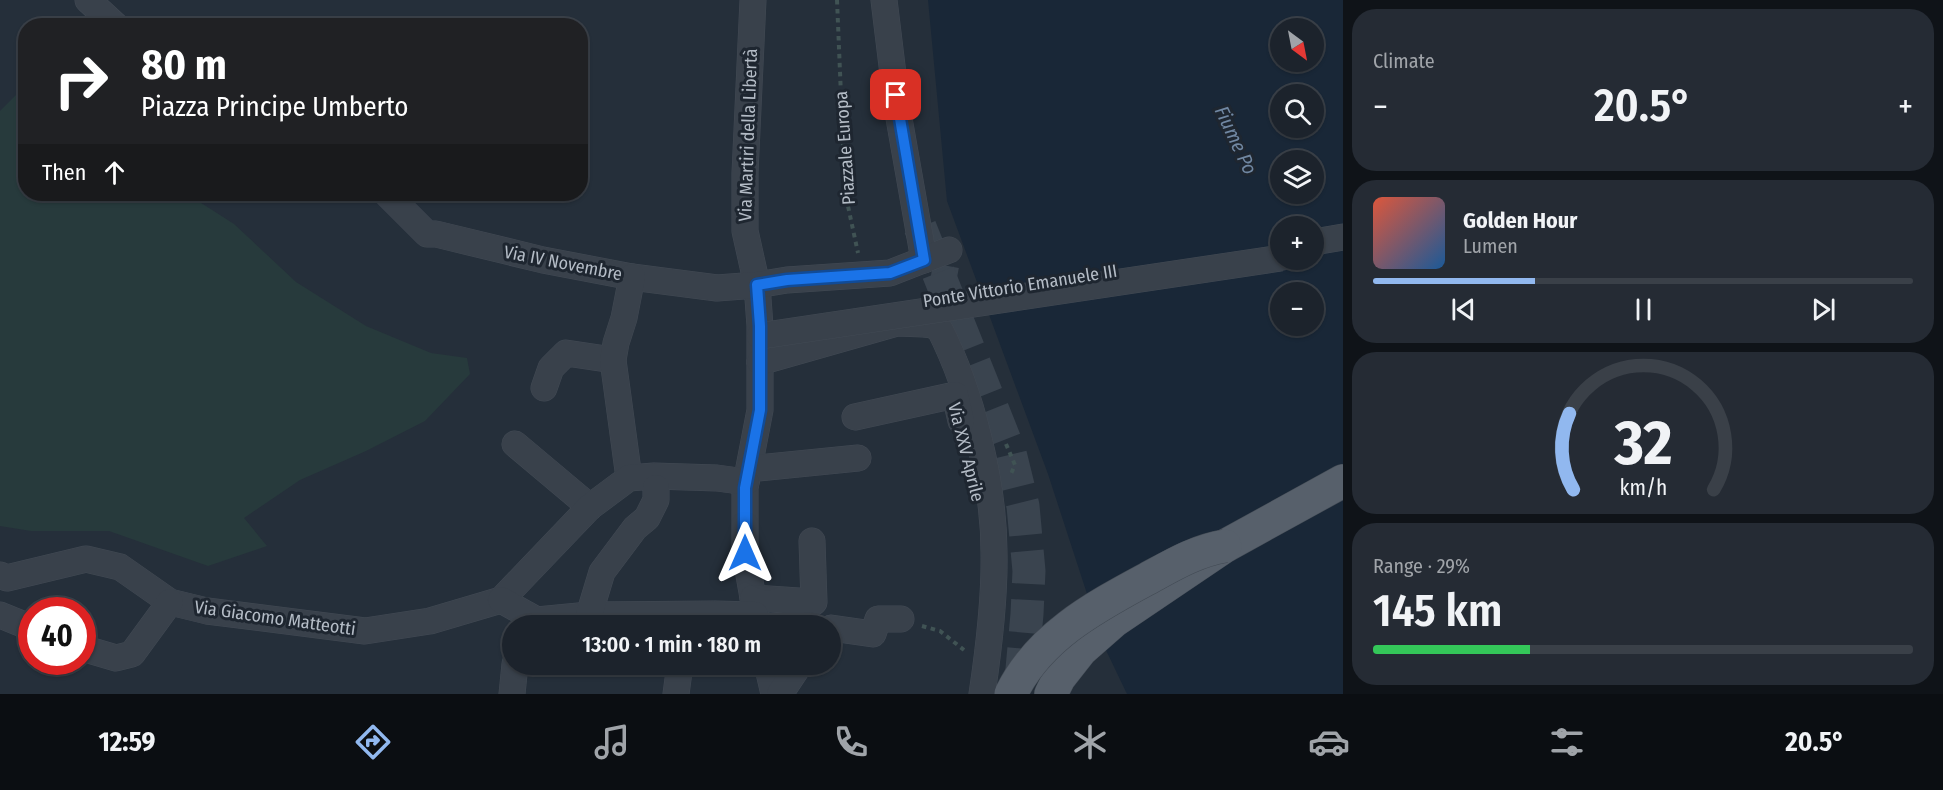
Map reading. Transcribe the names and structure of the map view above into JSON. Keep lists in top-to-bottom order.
{
  "streets": {
    "street": [
      "Via Martiri della Libertà",
      "Via IV Novembre",
      "Ponte Vittorio Emanuele III",
      "Via XXV Aprile",
      "Via Giacomo Matteotti"
    ],
    "path": ["Piazzale Europa"]
  },
  "crossings": [
    ["Via Martiri della Libertà", "Via IV Novembre"],
    ["Via Martiri della Libertà", "Ponte Vittorio Emanuele III"],
    ["Via Martiri della Libertà", "Via XXV Aprile"],
    ["Piazzale Europa", "Via IV Novembre"]
  ],
  "water": ["Fiume Po"],
  "north": "bottom right",
  "page": {
    "tile": [
      "Climate",
      ["Range · 29%", "145 km"]
    ],
    "map_buttons": ["+", "−"],
    "turn": ["80 m", "Piazza Principe Umberto"],
    "heat": ["−", "20.5°", "+"],
    "then": "Then",
    "song": ["Golden Hour", "Lumen"],
    "limit": "40",
    "trip": "13:00 · 1 min · 180 m",
    "tabs": ["12:59", "20.5°"],
    "gauge": ["32", "km/h"]
  }
}
